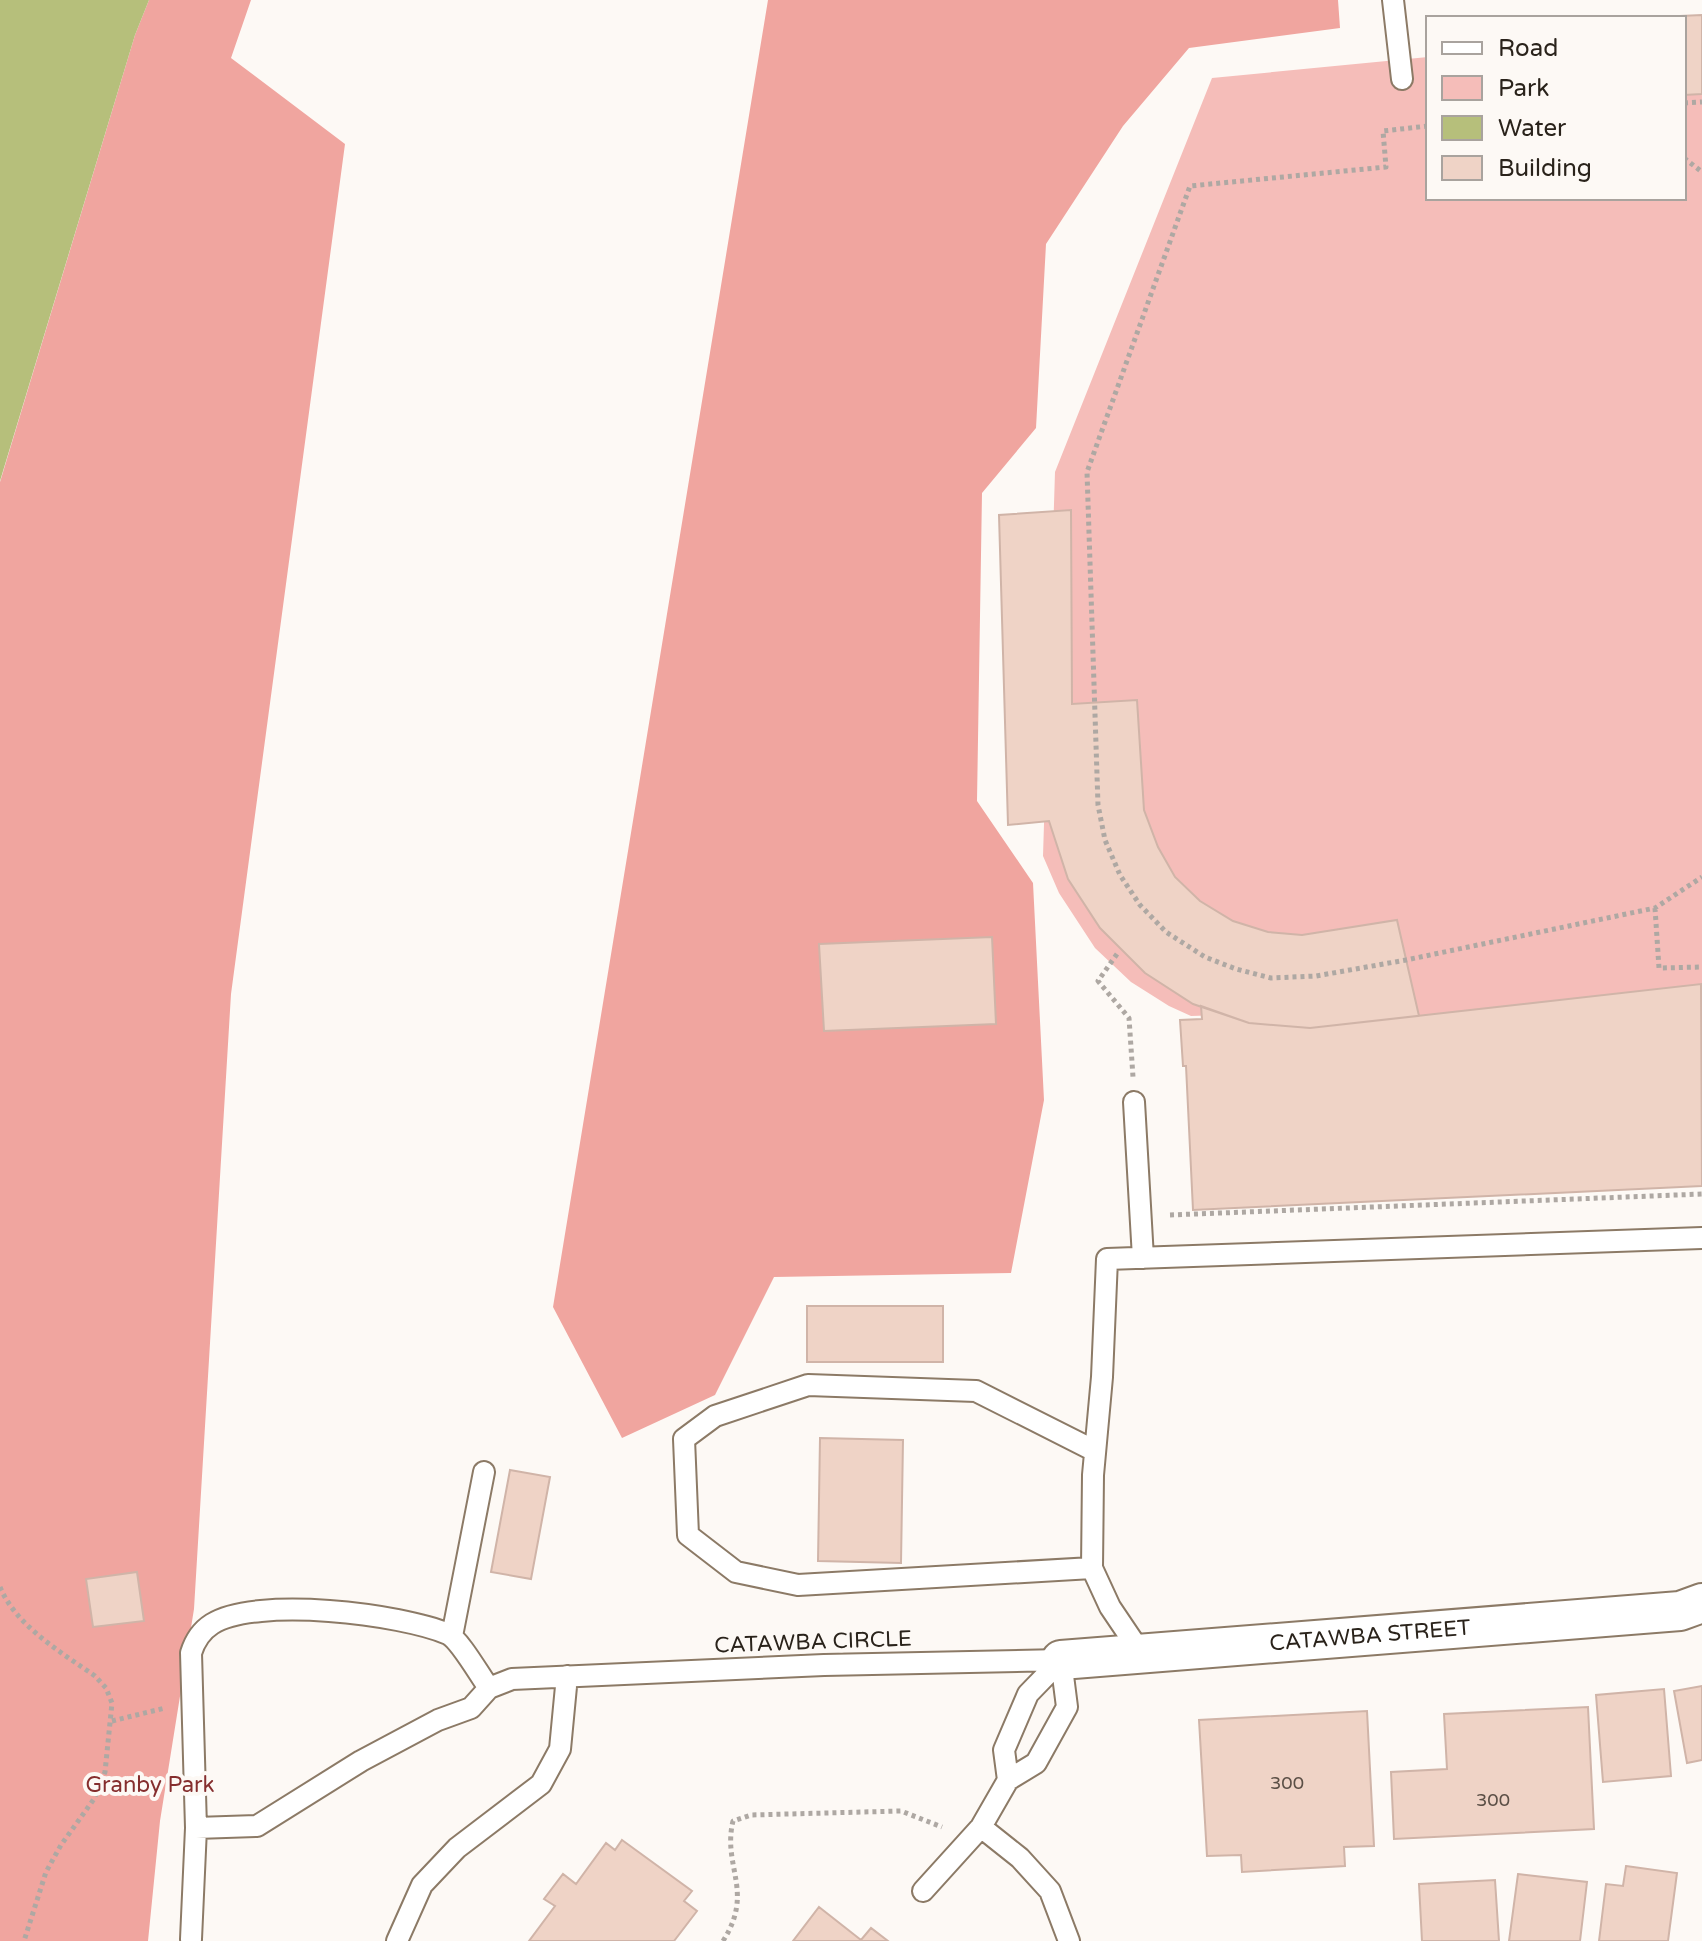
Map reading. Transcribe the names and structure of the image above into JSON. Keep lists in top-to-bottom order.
{
  "streets": {
    "street": ["CATAWBA STREET"],
    "lane": ["CATAWBA CIRCLE"]
  },
  "crossings": [
    ["CATAWBA STREET", "CATAWBA CIRCLE"]
  ],
  "parks": ["Granby Park"],
  "house_numbers": ["300", "300"],
  "legend": [
    "Road",
    "Park",
    "Water",
    "Building"
  ]
}
